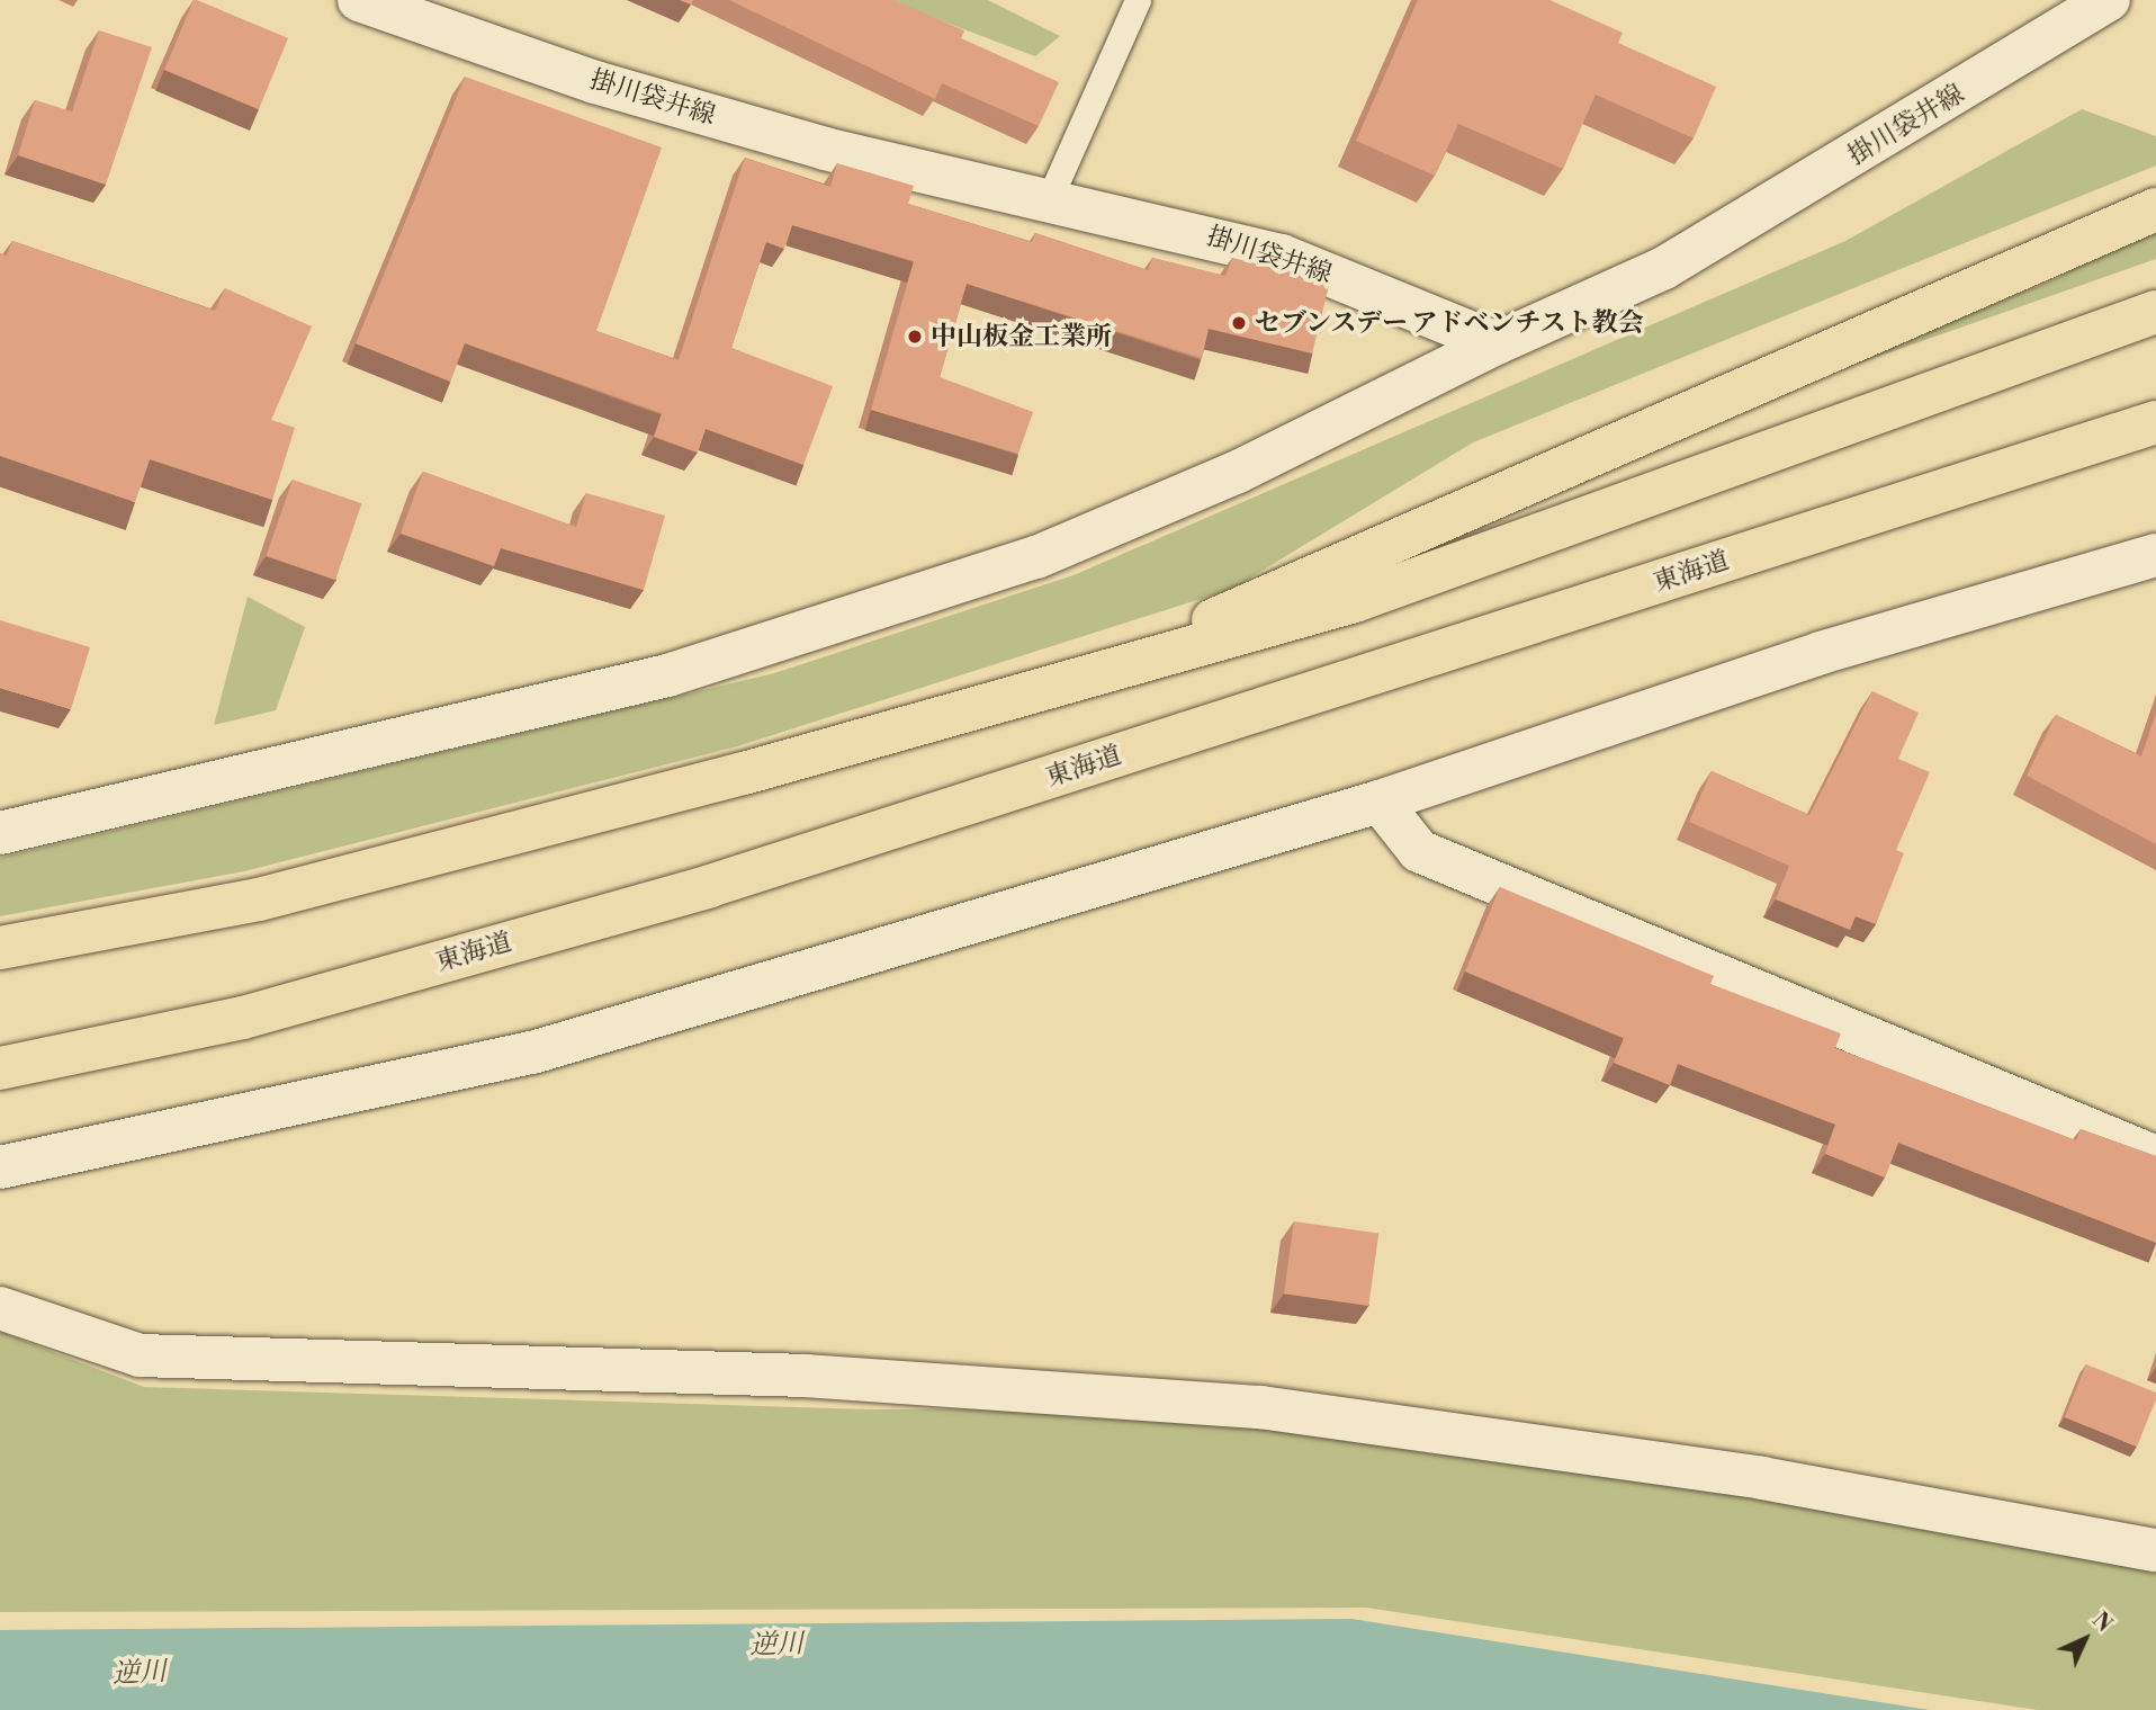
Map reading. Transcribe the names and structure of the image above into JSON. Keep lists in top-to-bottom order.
{
  "streets": {
    "highway": ["東海道"],
    "street": ["掛川袋井線"]
  },
  "water": ["逆川"],
  "places": ["セブンスデー アドベンチスト教会", "中山板金工業所"],
  "north": "top right"
}
